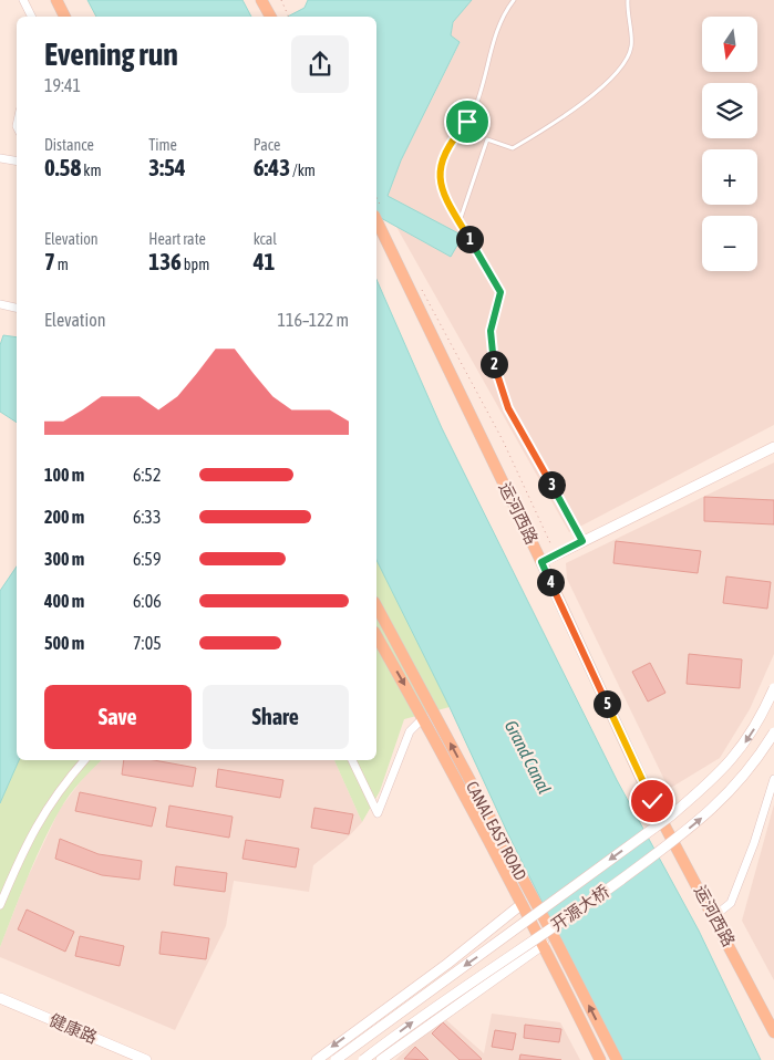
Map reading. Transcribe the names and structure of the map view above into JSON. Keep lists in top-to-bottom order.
{
  "streets": {
    "main road": [
      "运河西路",
      "CANAL EAST ROAD",
      "开源大桥",
      "健康路"
    ]
  },
  "water": ["Grand Canal"],
  "north": "bottom",
  "page": {
    "map_buttons": ["+", "−"],
    "heading": ["Evening run", "19:41"],
    "stats": [
      ["Distance", "0.58 km"],
      ["Time", "3:54"],
      ["Pace", "6:43 /km"],
      ["Elevation", "7 m"],
      ["Heart rate", "136 bpm"],
      ["kcal", "41"]
    ],
    "pins": [
      "1",
      "2",
      "3",
      "4",
      "5"
    ],
    "chart": ["Elevation", "116–122 m"],
    "list": [
      {
        "name": "100 m",
        "note": "6:52"
      },
      {
        "name": "200 m",
        "note": "6:33"
      },
      {
        "name": "300 m",
        "note": "6:59"
      },
      {
        "name": "400 m",
        "note": "6:06"
      },
      {
        "name": "500 m",
        "note": "7:05"
      }
    ],
    "buttons": ["Save", "Share"]
  }
}
